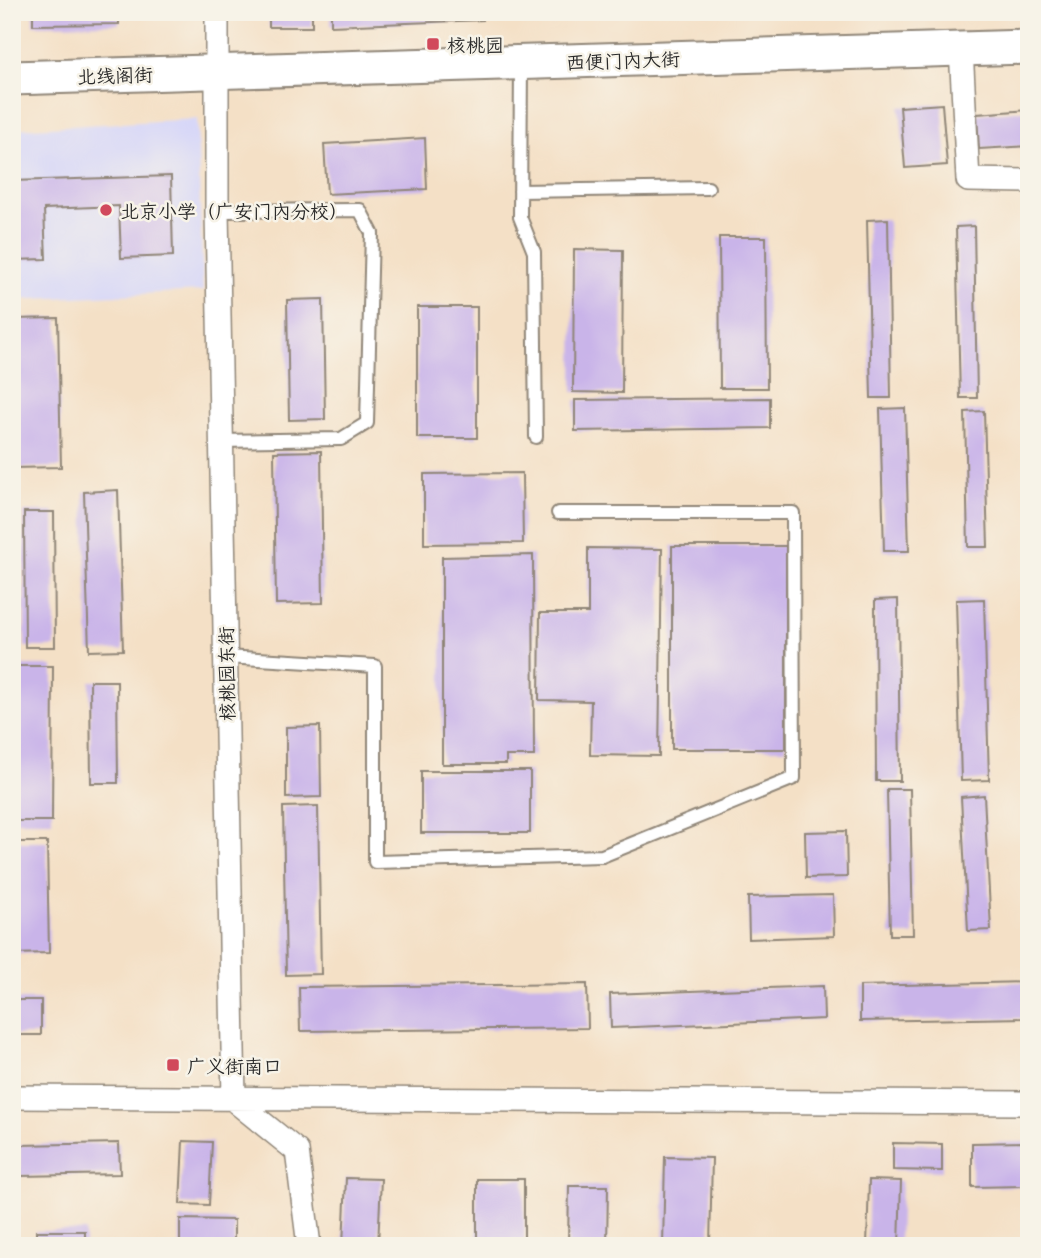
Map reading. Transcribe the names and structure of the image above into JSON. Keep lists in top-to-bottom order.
{
  "streets": {
    "street": ["西便门内大街", "北线阁街", "核桃园东街"]
  },
  "crossings": [
    ["西便门内大街", "北线阁街"],
    ["西便门内大街", "核桃园东街"],
    ["北线阁街", "核桃园东街"]
  ],
  "places": {
    "transit": ["核桃园", "广义街南口"],
    "other": ["北京小学（广安门内分校）"]
  }
}
